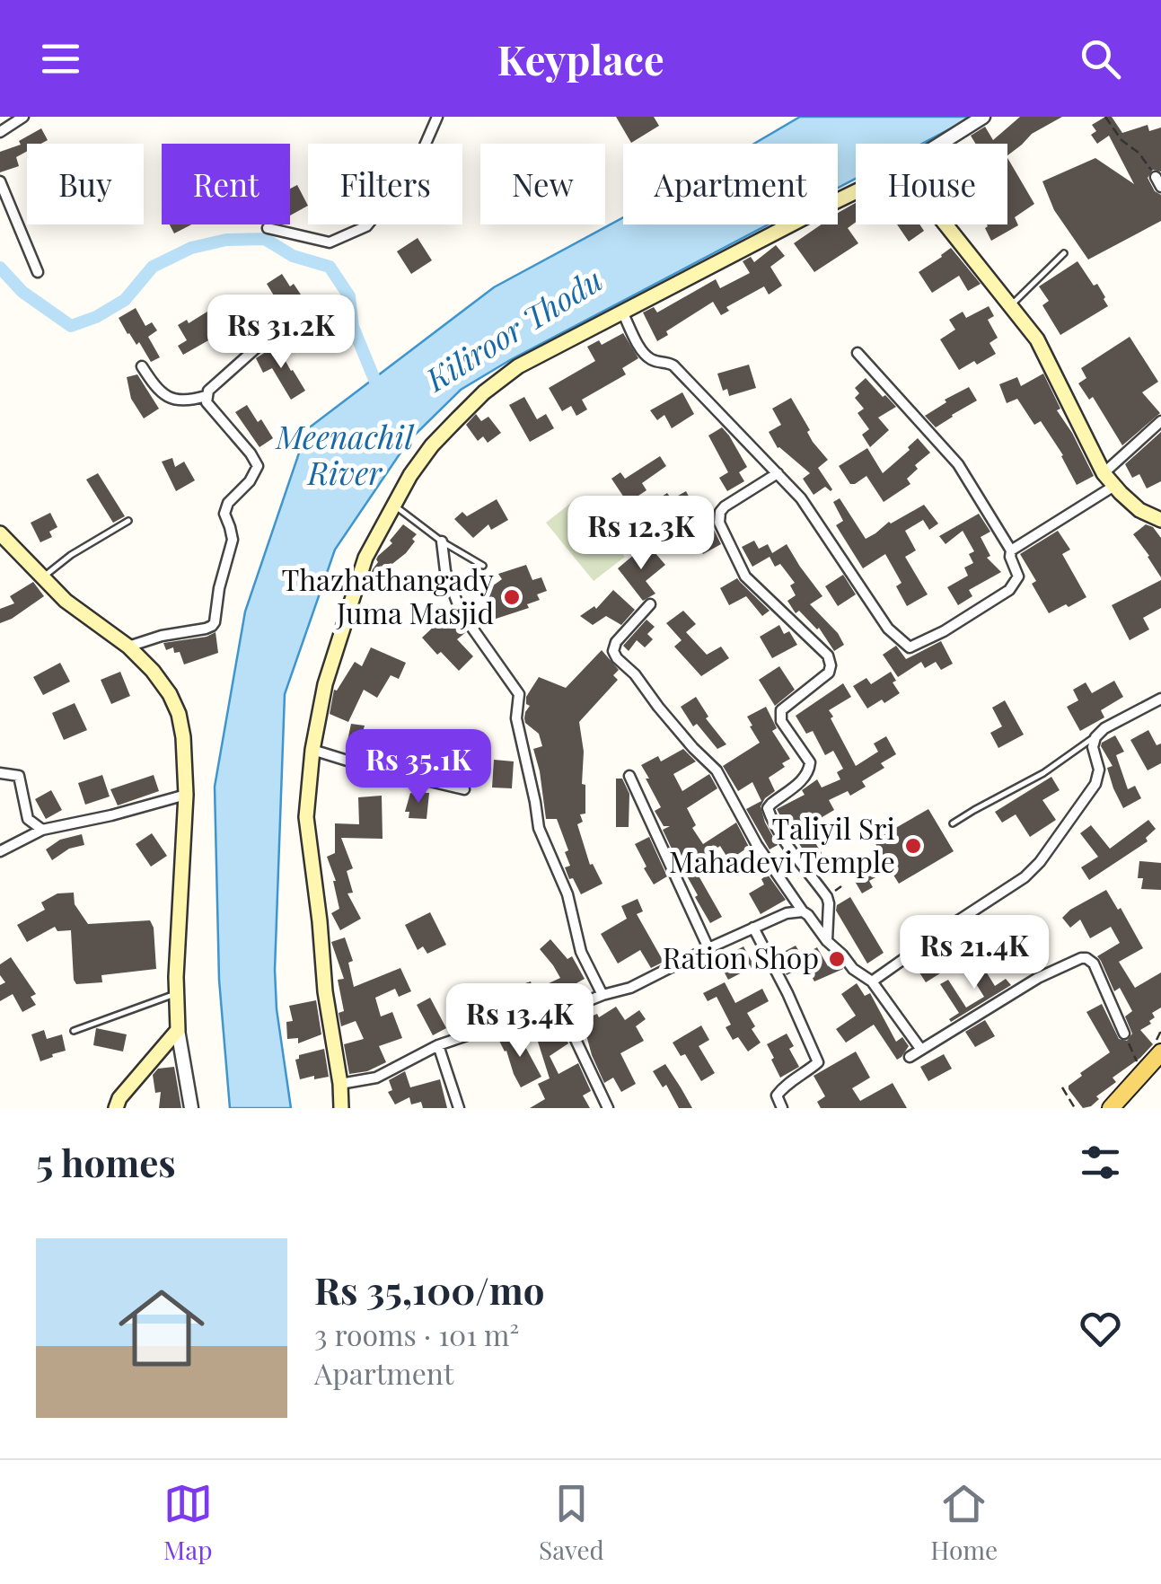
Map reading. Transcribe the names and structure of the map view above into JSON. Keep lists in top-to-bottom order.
{
  "water": ["Kiliroor Thodu", "Meenachil River"],
  "places": ["Thazhathangady Juma Masjid", "Taliyil Sri Mahadevi Temple", "Ration Shop"],
  "page": {
    "header": "Keyplace",
    "chip": [
      "Buy",
      "Rent",
      "Filters",
      "New",
      "Apartment",
      "House"
    ],
    "price": [
      "Rs 31.2K",
      "Rs 12.3K",
      "Rs 35.1K",
      "Rs 21.4K",
      "Rs 13.4K"
    ],
    "heading": "5 homes",
    "list": [
      {
        "name": "Rs 35,100/mo",
        "note": "3 rooms · 101 m² · Apartment"
      }
    ],
    "tabs": ["Map", "Saved", "Home"]
  }
}
